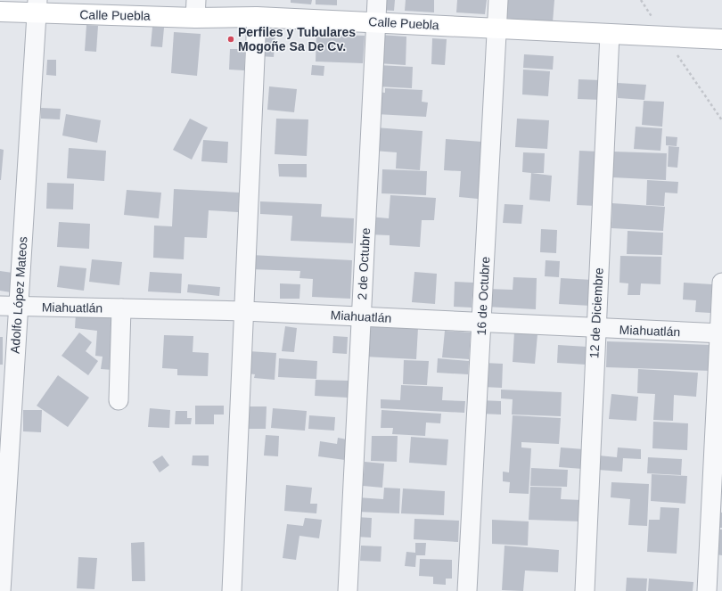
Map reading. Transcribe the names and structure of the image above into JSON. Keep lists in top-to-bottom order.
{
  "streets": {
    "street": [
      "Calle Puebla",
      "2 de Octubre",
      "Adolfo López Mateos",
      "16 de Octubre",
      "Miahuatlán",
      "12 de Diciembre"
    ]
  },
  "crossings": [
    ["Calle Puebla", "2 de Octubre"],
    ["Calle Puebla", "Adolfo López Mateos"],
    ["Calle Puebla", "16 de Octubre"],
    ["Calle Puebla", "12 de Diciembre"],
    ["2 de Octubre", "Miahuatlán"],
    ["Adolfo López Mateos", "Miahuatlán"],
    ["16 de Octubre", "Miahuatlán"],
    ["Miahuatlán", "12 de Diciembre"]
  ],
  "places": ["Perfiles y Tubulares Mogoñe Sa De Cv."]
}
